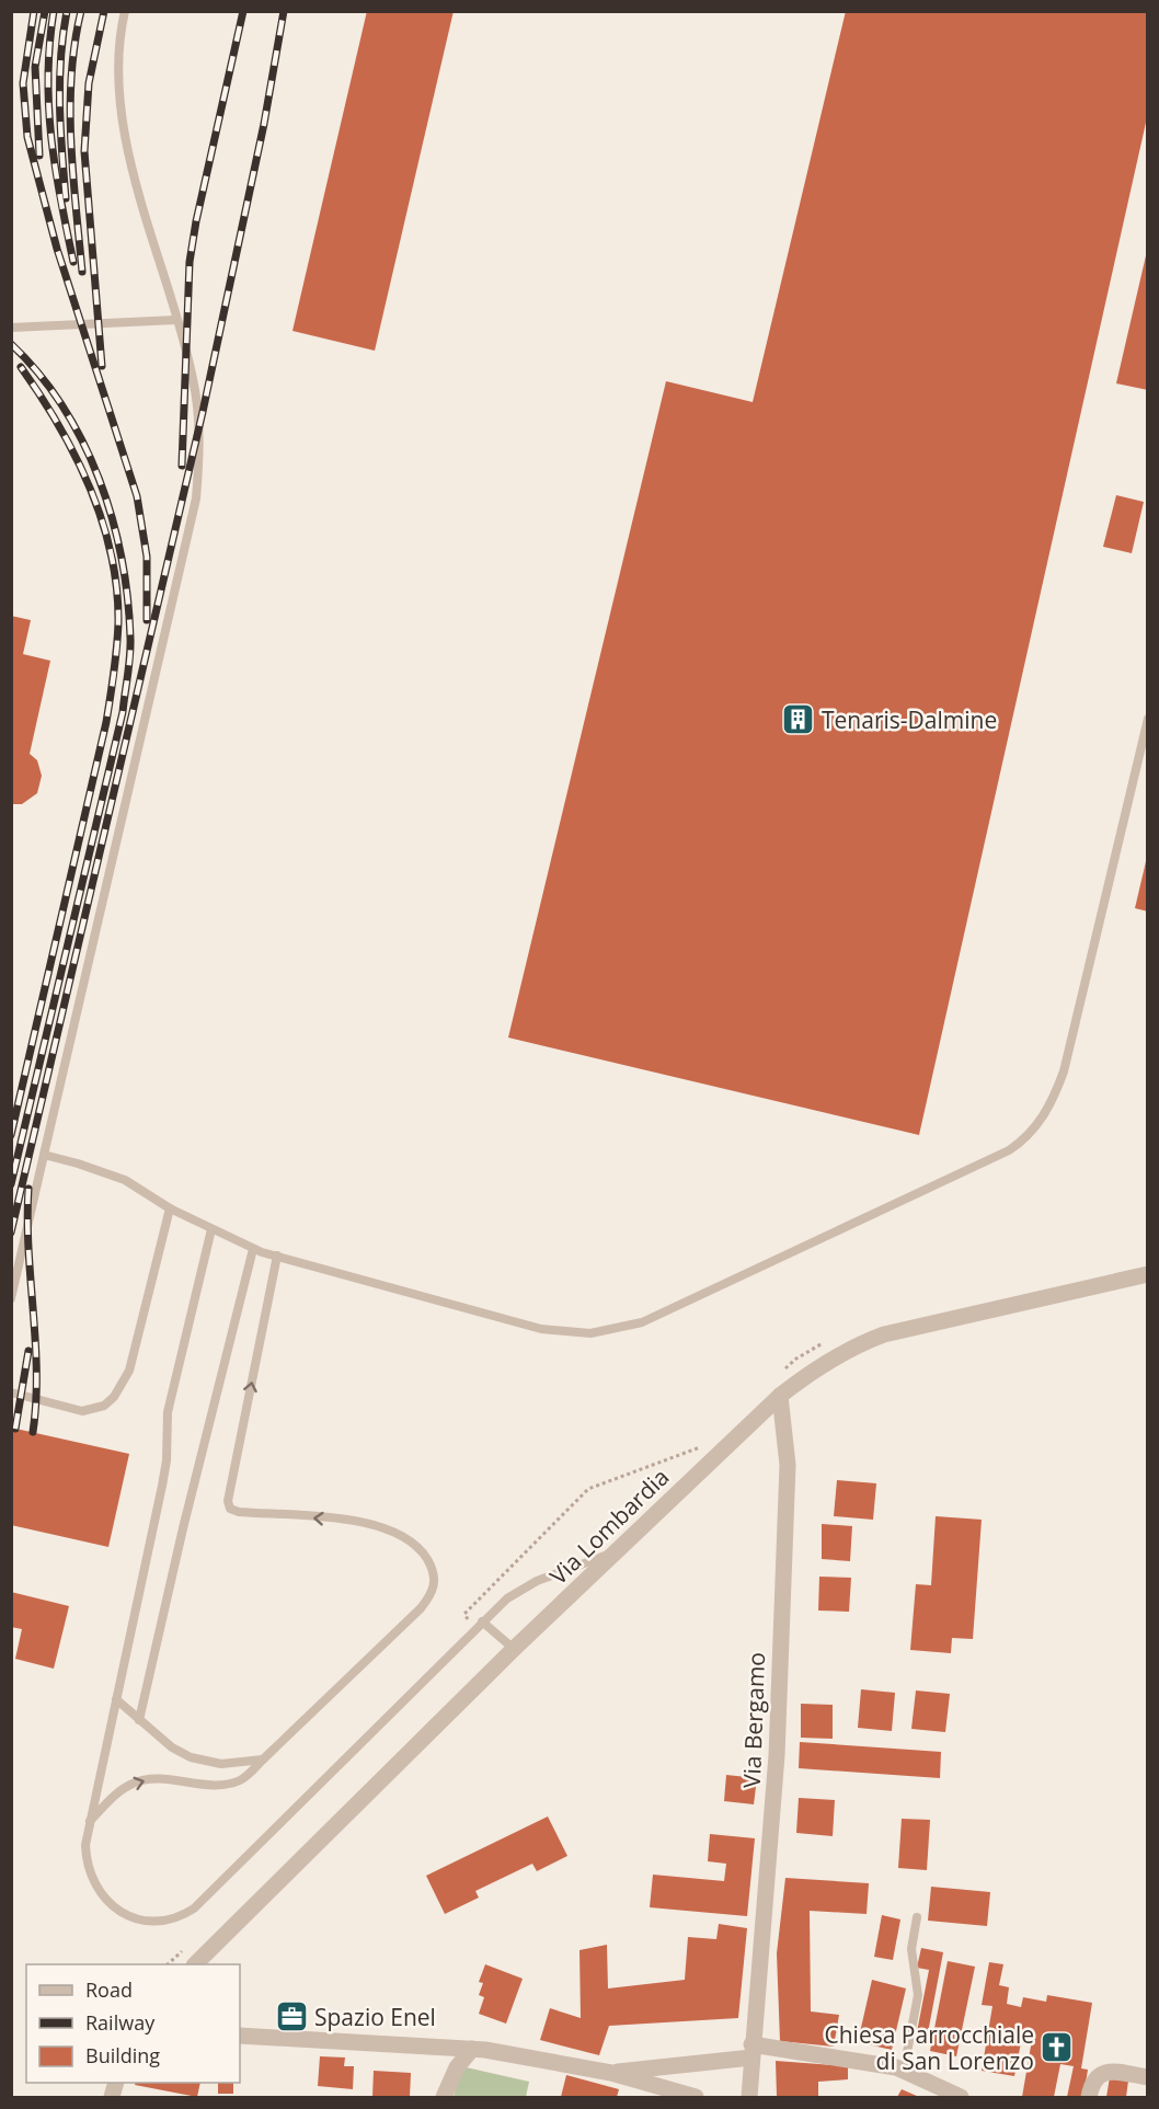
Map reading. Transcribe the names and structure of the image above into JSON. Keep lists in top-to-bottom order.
{
  "streets": {
    "street": ["Via Lombardia", "Via Bergamo"]
  },
  "crossings": [
    ["Via Lombardia", "Via Bergamo"]
  ],
  "places": {
    "building": ["Tenaris-Dalmine"],
    "office": ["Spazio Enel"],
    "church": ["Chiesa Parrocchiale di San Lorenzo"]
  },
  "legend": ["Road", "Railway", "Building"]
}
